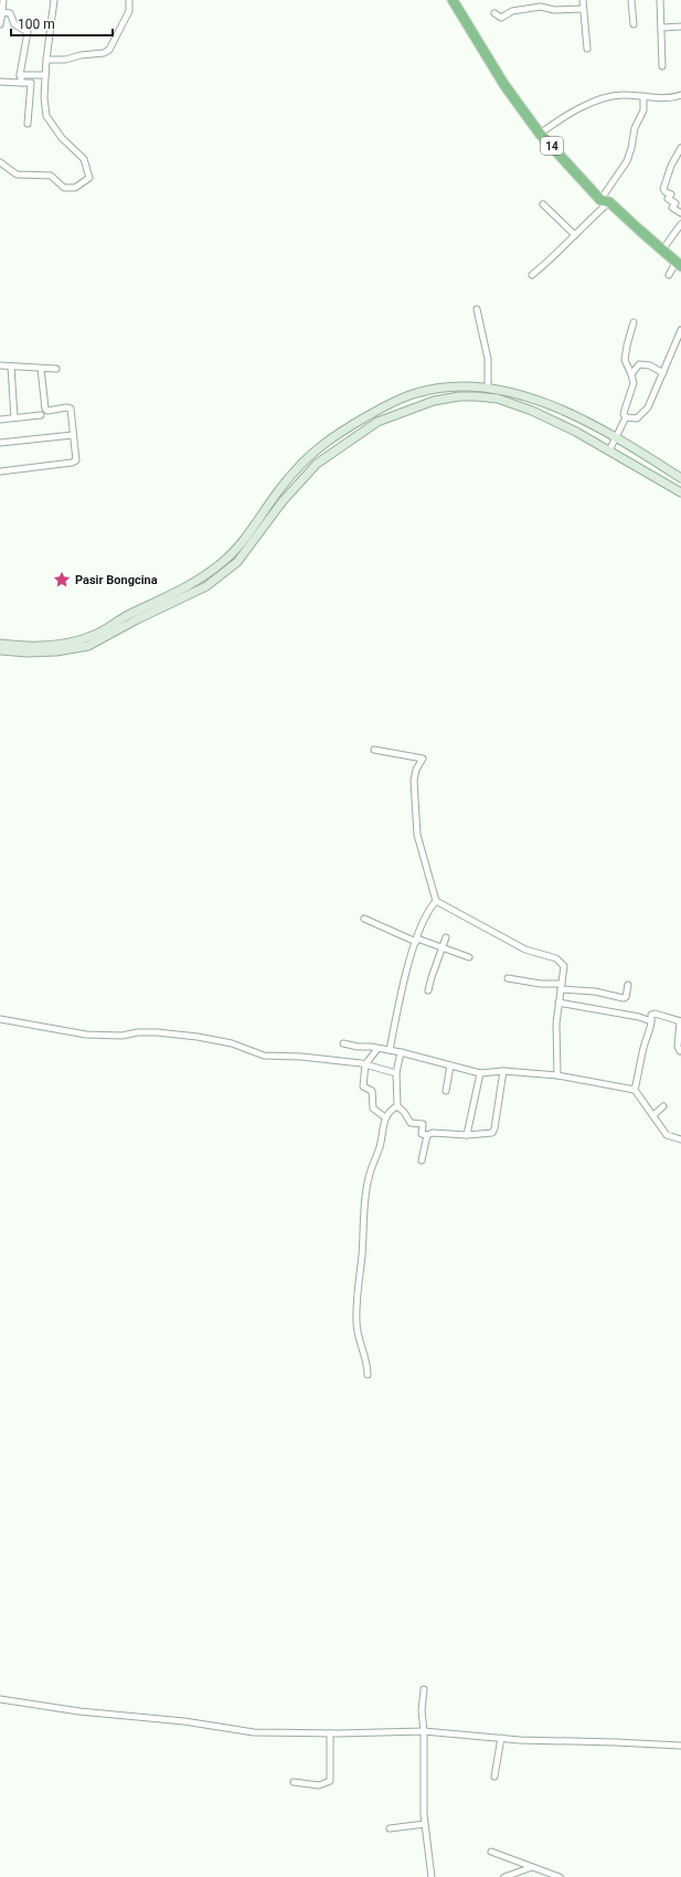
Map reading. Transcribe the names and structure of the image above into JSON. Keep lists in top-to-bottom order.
{
  "streets": {
    "highway": ["14"]
  },
  "places": {
    "place": ["Pasir Bongcina"]
  },
  "scale_bar": "100 m"
}
